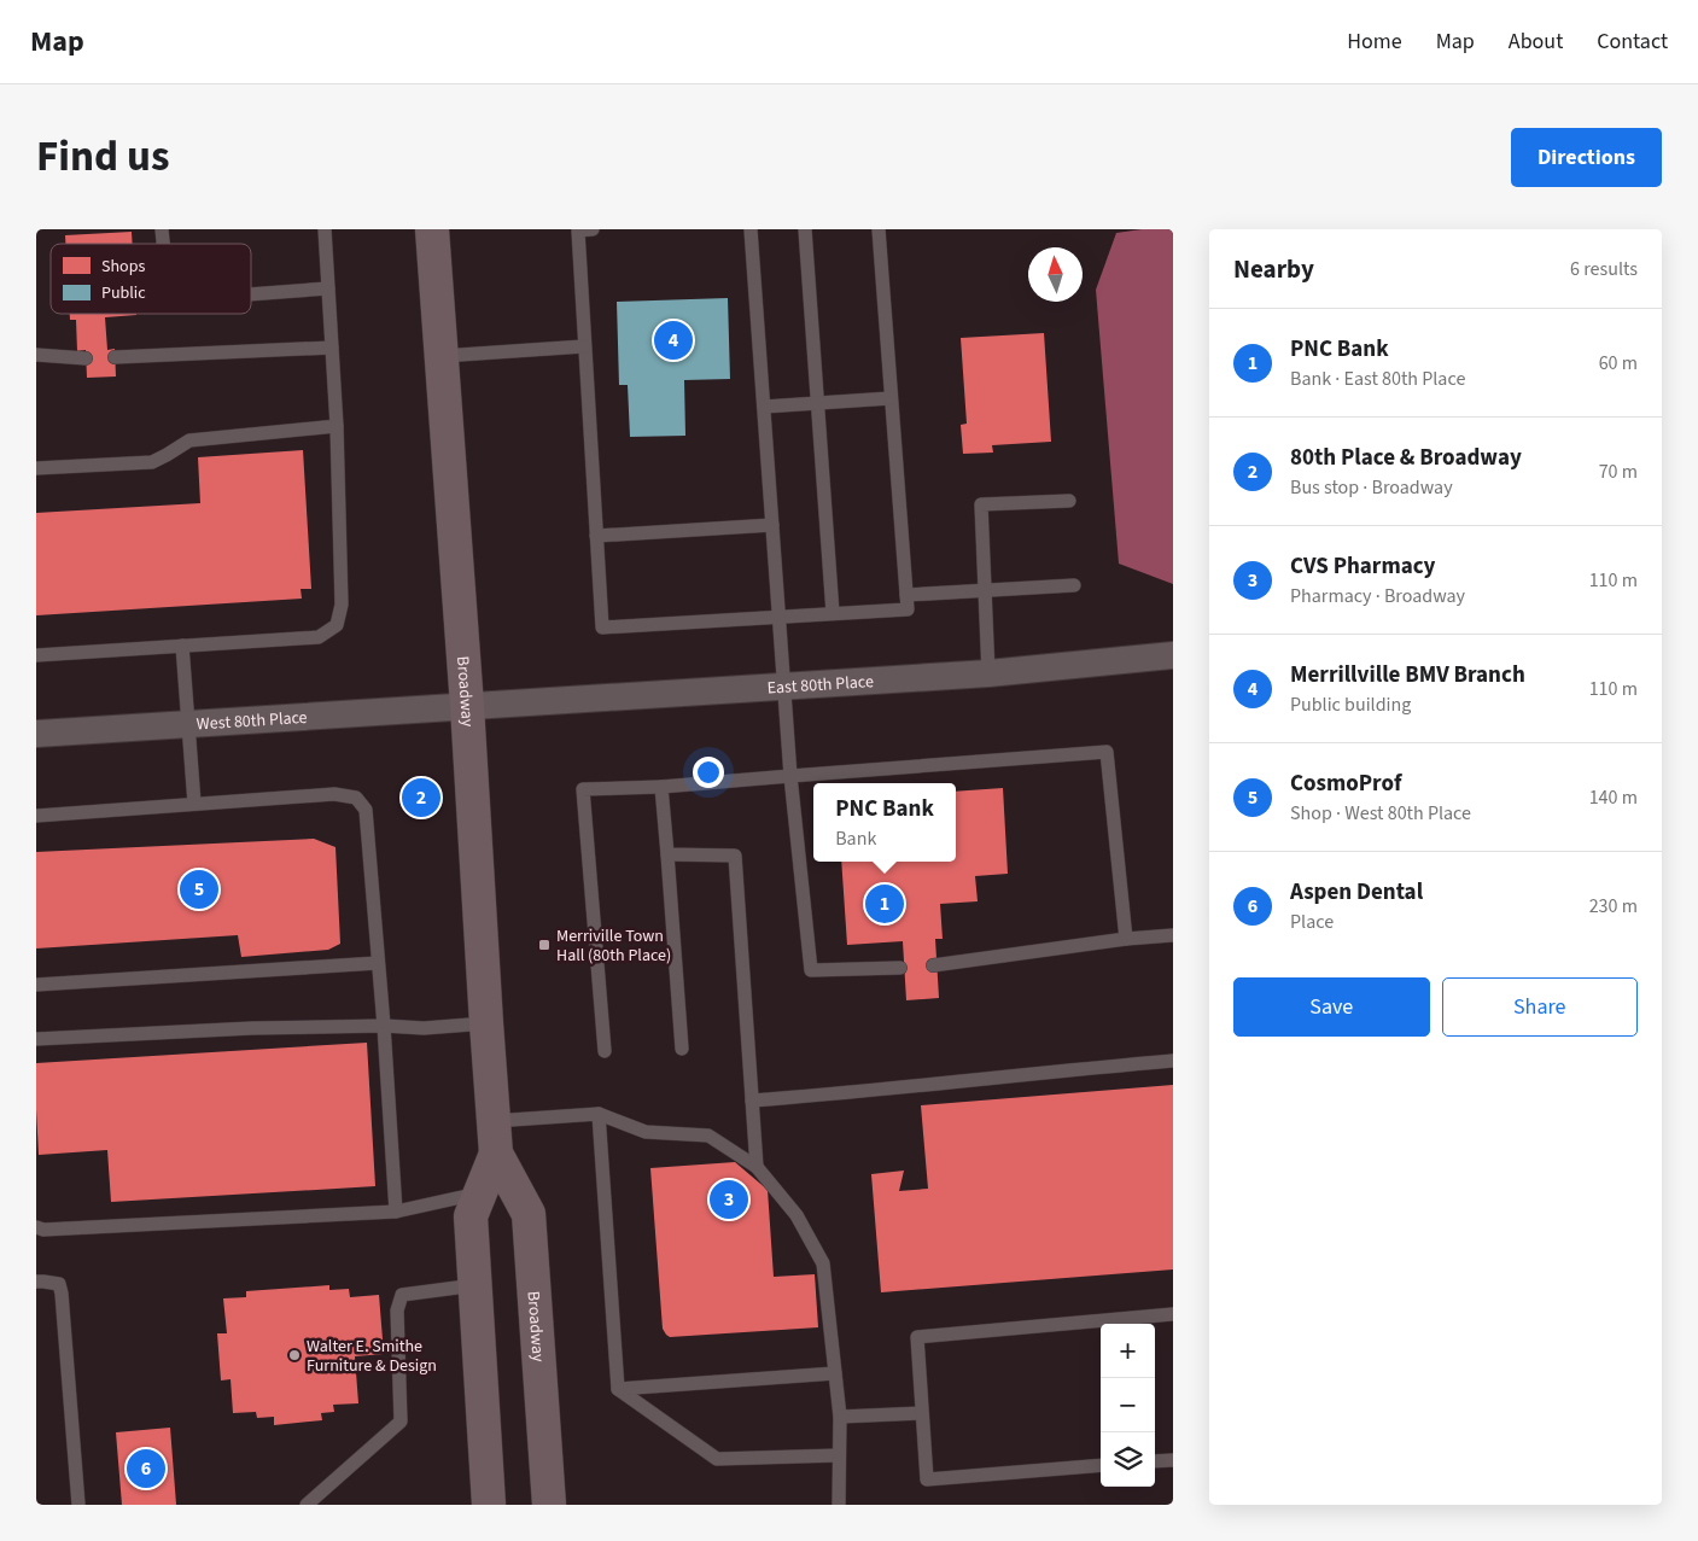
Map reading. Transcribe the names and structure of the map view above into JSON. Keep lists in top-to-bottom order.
{
  "streets": {
    "main road": ["Broadway"],
    "street": ["East 80th Place", "West 80th Place"]
  },
  "crossings": [
    ["East 80th Place", "Broadway"],
    ["East 80th Place", "West 80th Place"],
    ["Broadway", "West 80th Place"]
  ],
  "places": {
    "transit": ["Merriville Town Hall (80th Place)"],
    "other": ["Walter E. Smithe Furniture & Design"]
  },
  "legend": ["Shops", "Public"],
  "north": "top",
  "page": {
    "header": "Map",
    "nav": [
      "Home",
      "Map",
      "About",
      "Contact"
    ],
    "title": "Find us",
    "buttons": [
      "Directions",
      ["Save", "Share"]
    ],
    "heading": ["Nearby", "6 results"],
    "list": [
      {
        "mark": "1",
        "name": "PNC Bank",
        "note": "Bank · East 80th Place",
        "value": "60 m"
      },
      {
        "mark": "2",
        "name": "80th Place & Broadway",
        "note": "Bus stop · Broadway",
        "value": "70 m"
      },
      {
        "mark": "3",
        "name": "CVS Pharmacy",
        "note": "Pharmacy · Broadway",
        "value": "110 m"
      },
      {
        "mark": "4",
        "name": "Merrillville BMV Branch",
        "note": "Public building",
        "value": "110 m"
      },
      {
        "mark": "5",
        "name": "CosmoProf",
        "note": "Shop · West 80th Place",
        "value": "140 m"
      },
      {
        "mark": "6",
        "name": "Aspen Dental",
        "note": "Place",
        "value": "230 m"
      }
    ],
    "pins": [
      "4",
      "2",
      "5",
      "1",
      "3",
      "6"
    ],
    "popup": ["PNC Bank", "Bank"],
    "map_buttons": ["+", "−"]
  }
}
